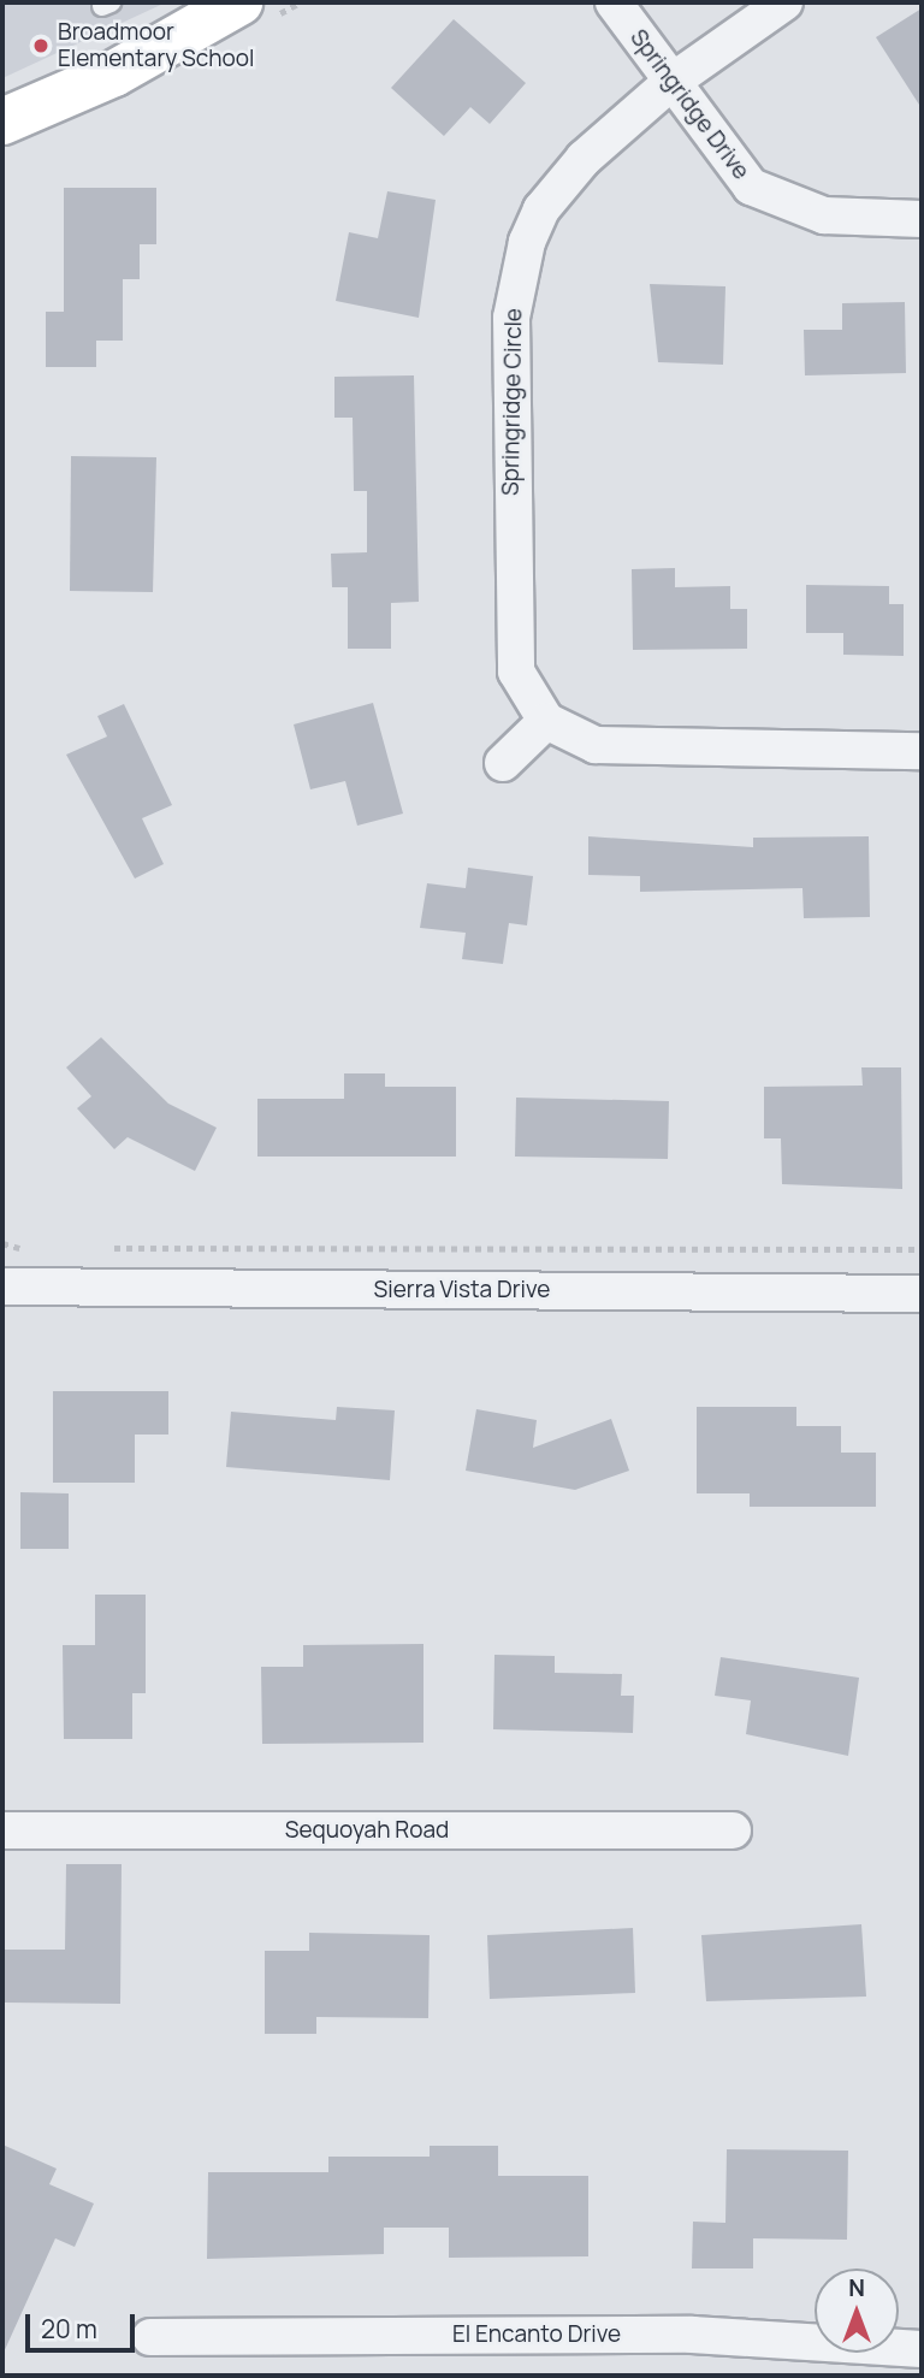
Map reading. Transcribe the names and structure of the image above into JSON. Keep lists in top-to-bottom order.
{
  "streets": {
    "street": [
      "Springridge Drive",
      "Springridge Circle",
      "Sierra Vista Drive",
      "Sequoyah Road",
      "El Encanto Drive"
    ]
  },
  "crossings": [
    ["Springridge Drive", "Springridge Circle"]
  ],
  "places": ["Broadmoor Elementary School"],
  "scale_bar": "20 m",
  "north": "top"
}
